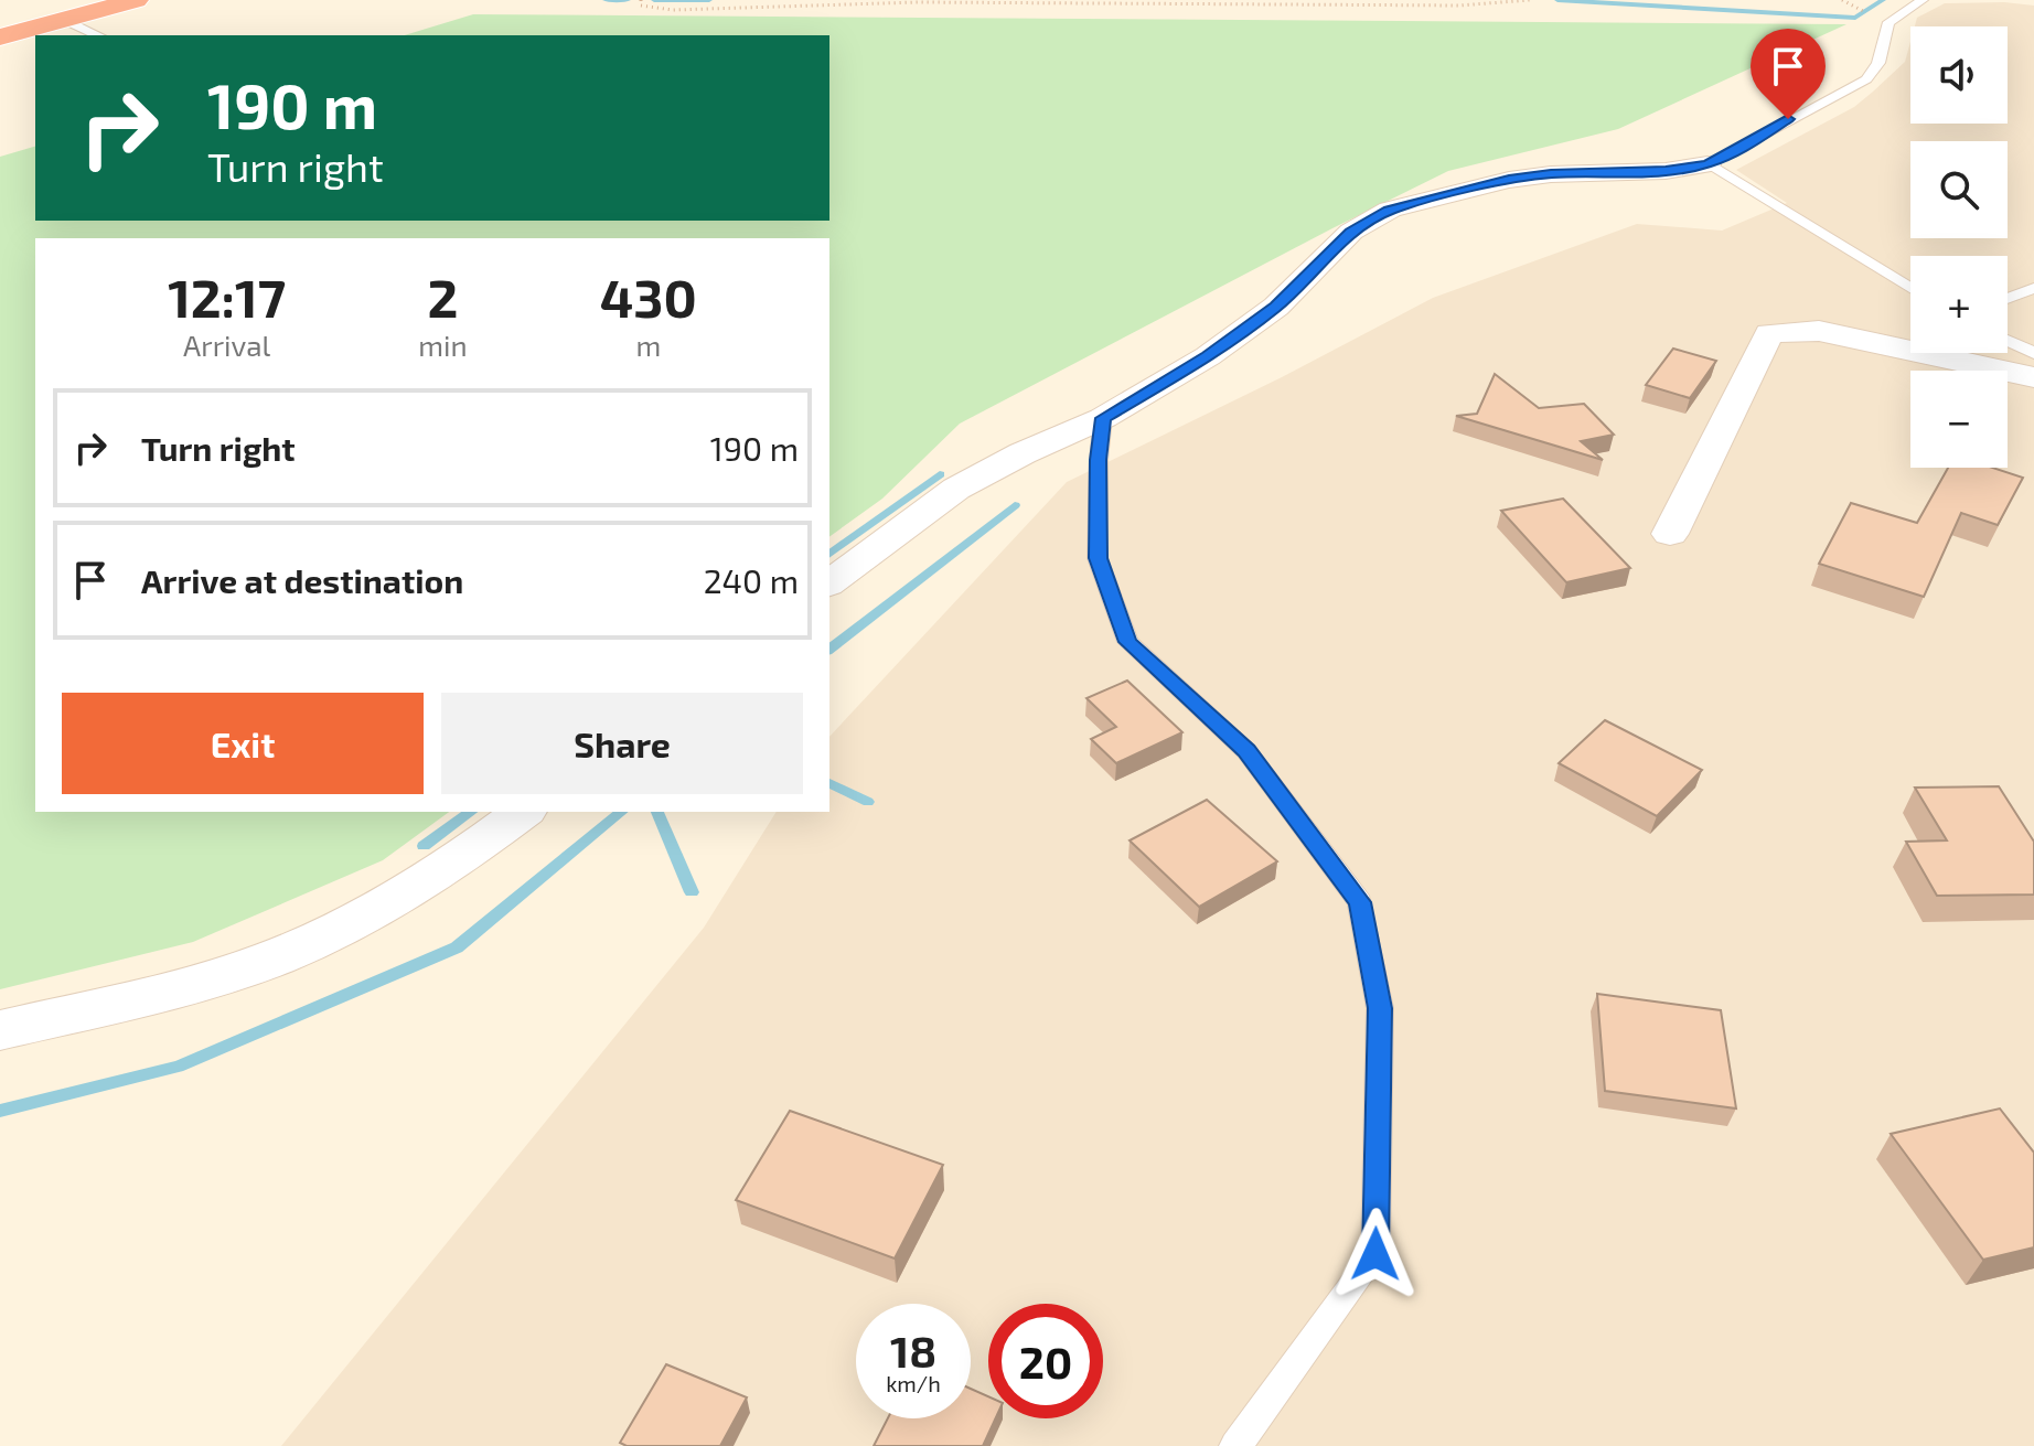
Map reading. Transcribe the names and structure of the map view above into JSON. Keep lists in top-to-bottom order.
{
  "page": {
    "map_buttons": ["+", "−"],
    "turn": ["190 m", "Turn right"],
    "eta": [
      "12:17",
      "Arrival",
      "2",
      "min",
      "430",
      "m"
    ],
    "list": [
      {
        "name": "Turn right",
        "value": "190 m"
      },
      {
        "name": "Arrive at destination",
        "value": "240 m"
      }
    ],
    "buttons": ["Exit", "Share"],
    "speed": "18 km/h",
    "limit": "20"
  }
}
